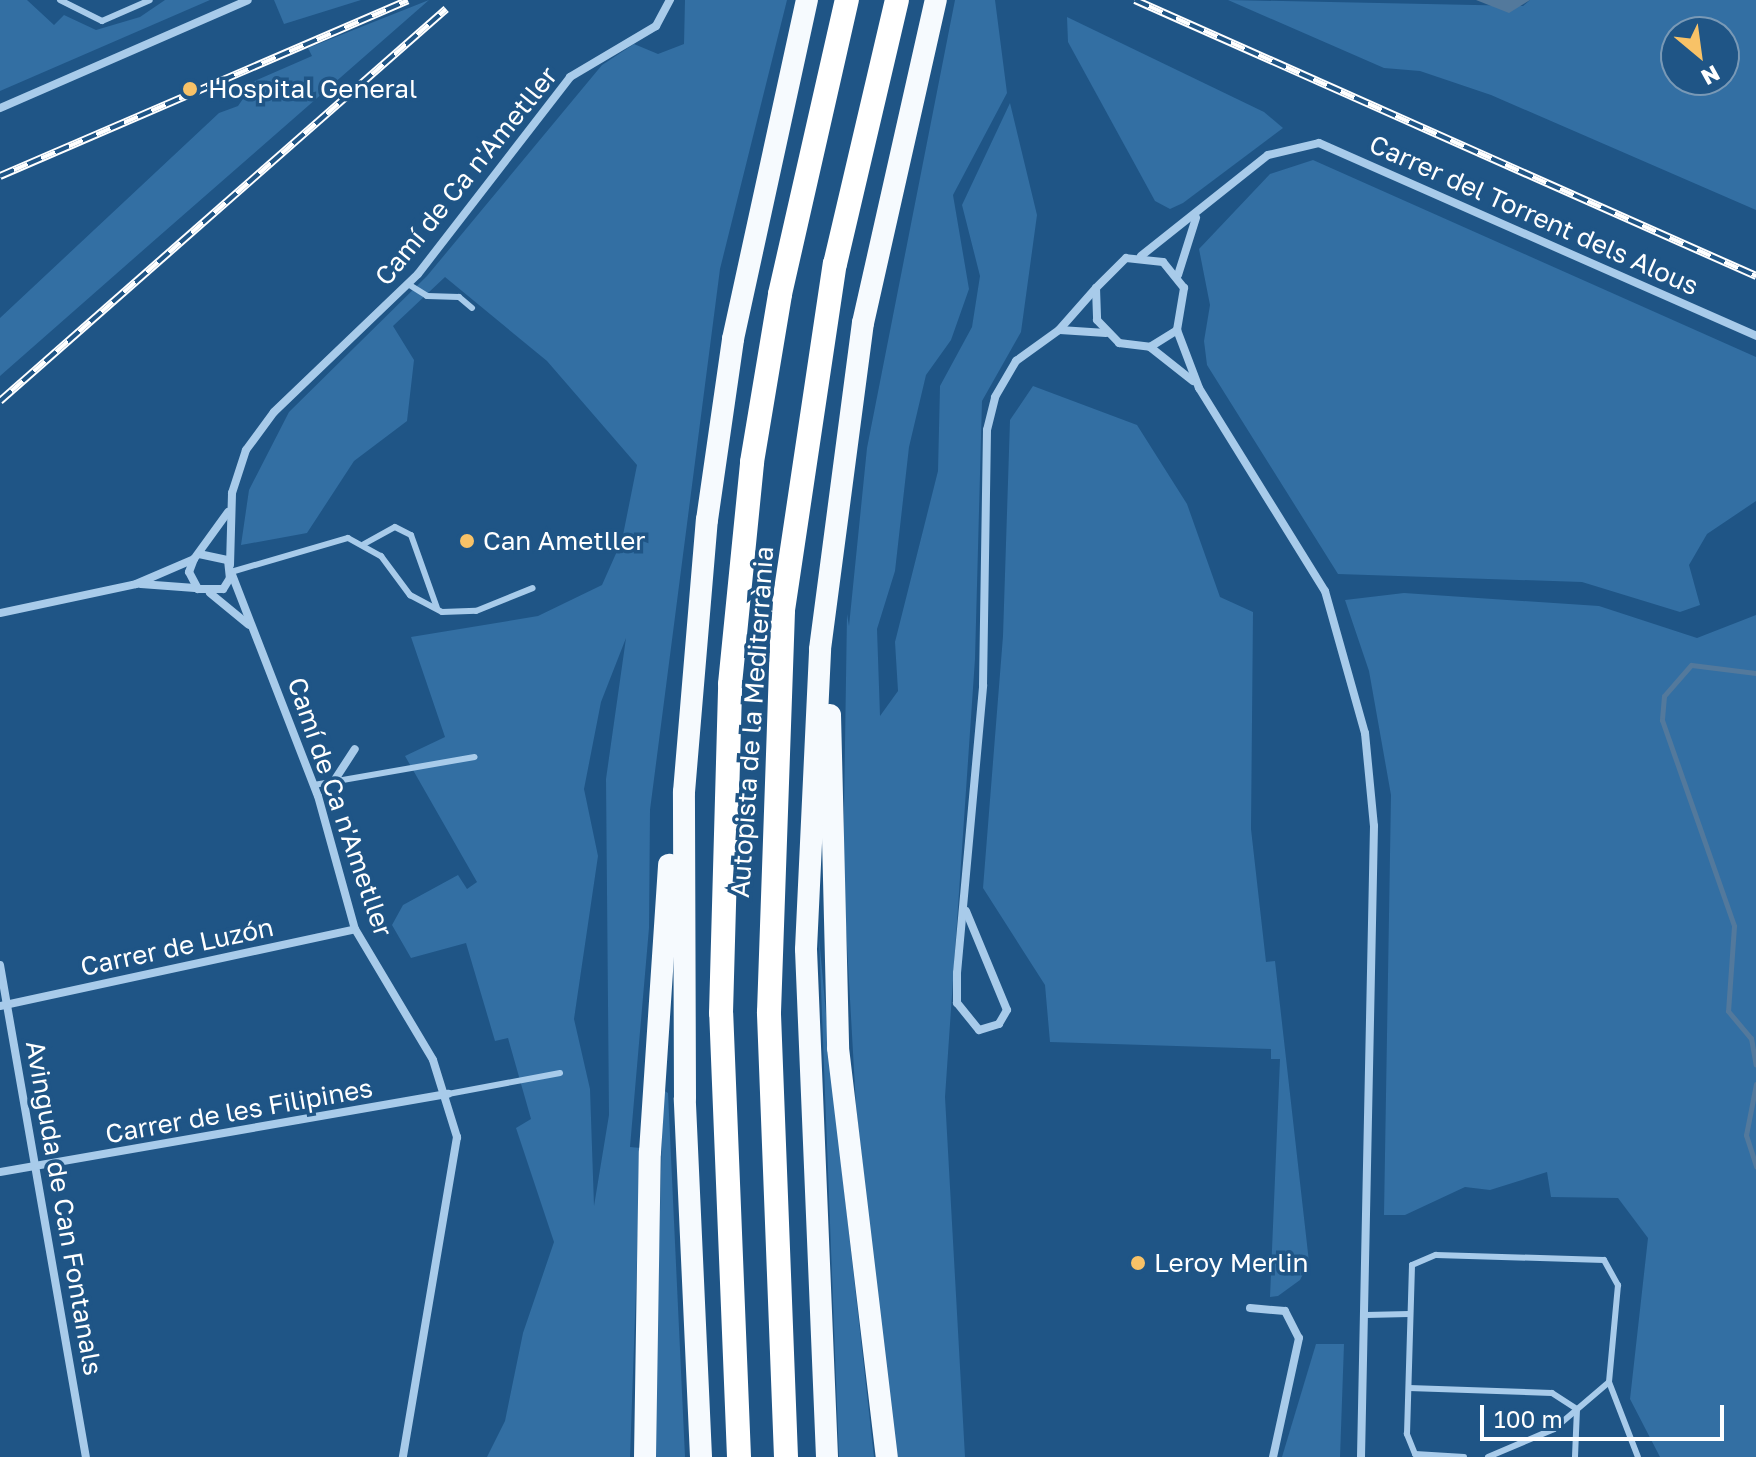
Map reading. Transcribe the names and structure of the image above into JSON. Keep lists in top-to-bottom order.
{
  "streets": {
    "highway": ["Autopista de la Mediterrània"],
    "street": [
      "Camí de Ca n'Ametller",
      "Carrer del Torrent dels Alous",
      "Carrer de Luzón",
      "Carrer de les Filipines",
      "Avinguda de Can Fontanals"
    ]
  },
  "crossings": [
    ["Camí de Ca n'Ametller", "Carrer de Luzón"],
    ["Camí de Ca n'Ametller", "Carrer de les Filipines"],
    ["Carrer de Luzón", "Avinguda de Can Fontanals"],
    ["Carrer de les Filipines", "Avinguda de Can Fontanals"]
  ],
  "places": ["Hospital General", "Can Ametller", "Leroy Merlin"],
  "scale_bar": "100 m",
  "north": "bottom right"
}
